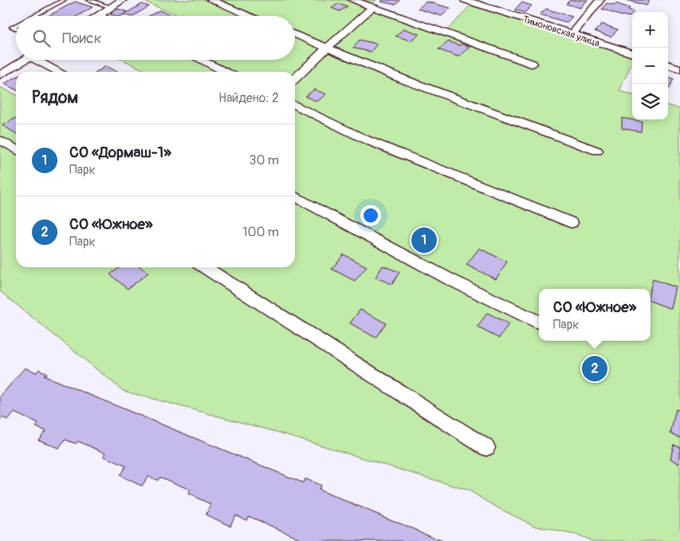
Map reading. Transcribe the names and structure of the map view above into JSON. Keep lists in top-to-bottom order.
{
  "streets": {
    "street": ["Тимоновская улица"]
  },
  "page": {
    "map_buttons": ["+", "−"],
    "search": "Поиск",
    "heading": ["Рядом", "Найдено: 2"],
    "list": [
      {
        "mark": "1",
        "name": "СО «Дормаш-1»",
        "note": "Парк",
        "value": "30 m"
      },
      {
        "mark": "2",
        "name": "СО «Южное»",
        "note": "Парк",
        "value": "100 m"
      }
    ],
    "pins": ["1", "2"],
    "popup": ["СО «Южное»", "Парк"]
  }
}
